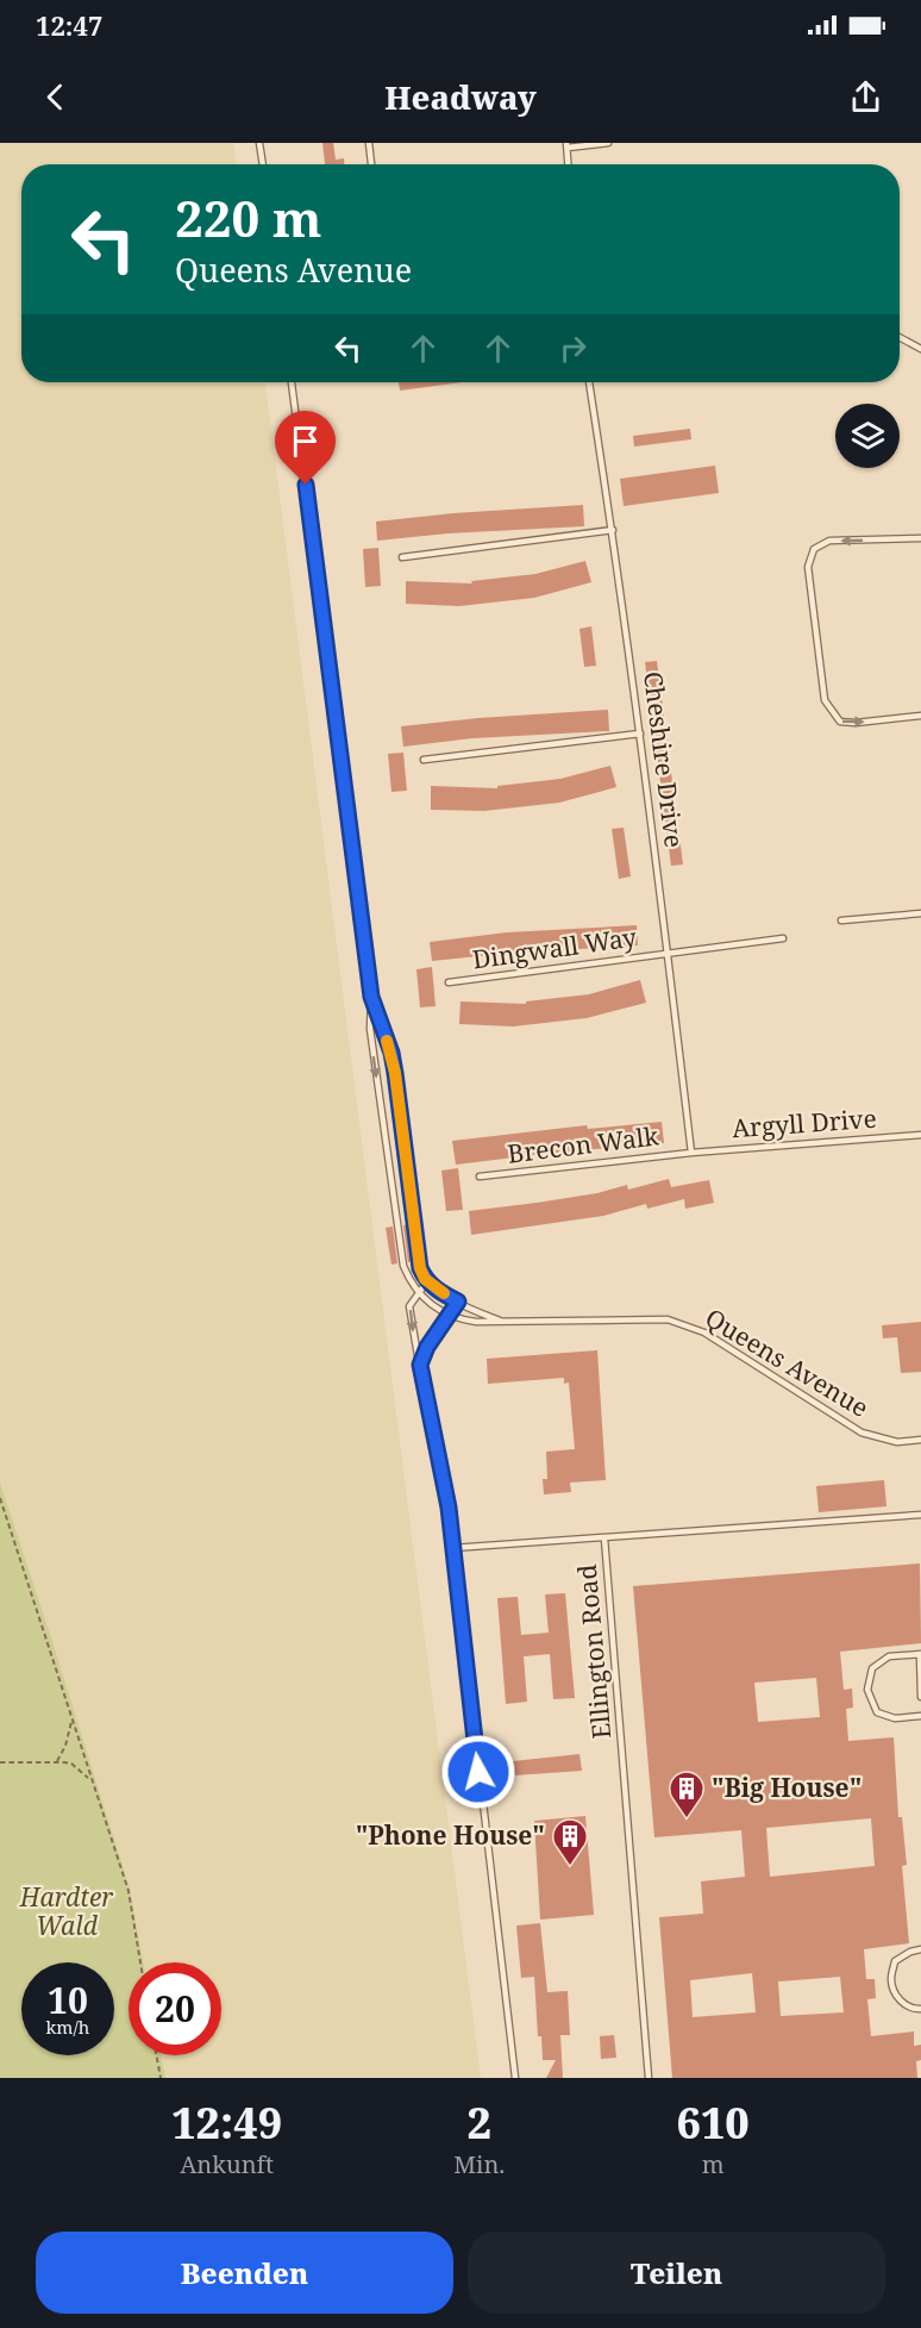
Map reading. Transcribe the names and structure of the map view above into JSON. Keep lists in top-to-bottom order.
{
  "streets": {
    "lane": [
      "Cheshire Drive",
      "Dingwall Way",
      "Argyll Drive",
      "Brecon Walk",
      "Queens Avenue",
      "Ellington Road"
    ]
  },
  "crossings": [
    ["Cheshire Drive", "Dingwall Way"],
    ["Cheshire Drive", "Argyll Drive"],
    ["Cheshire Drive", "Brecon Walk"],
    ["Argyll Drive", "Brecon Walk"]
  ],
  "parks": ["Hardter Wald"],
  "places": {
    "building": ["\"Big House\"", "\"Phone House\""]
  },
  "page": {
    "status": "12:47",
    "header": "Headway",
    "turn": ["220 m", "Queens Avenue"],
    "speed": "10 km/h",
    "limit": "20",
    "eta": [
      "12:49",
      "Ankunft",
      "2",
      "Min.",
      "610",
      "m"
    ],
    "buttons": ["Beenden", "Teilen"]
  }
}
